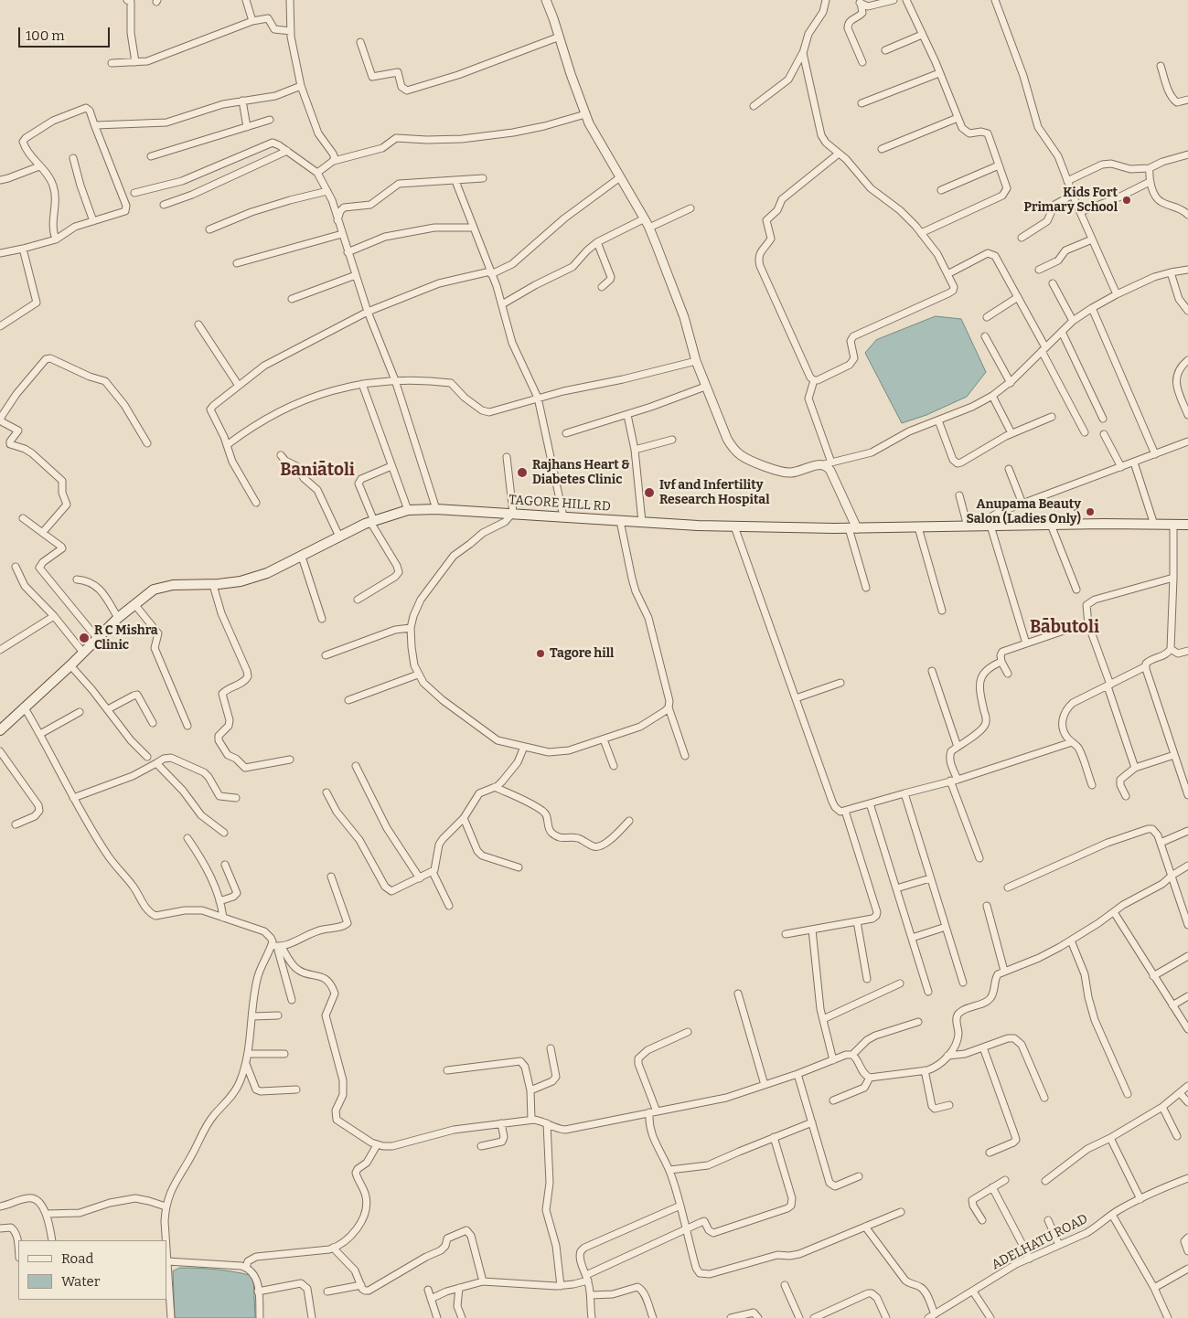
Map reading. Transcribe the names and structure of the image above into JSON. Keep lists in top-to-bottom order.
{
  "streets": {
    "main road": ["TAGORE HILL RD"],
    "street": ["ADELHATU ROAD"]
  },
  "districts": ["Baniātoli", "Bābutoli"],
  "places": [
    "Kids Fort Primary School",
    "Rajhans Heart & Diabetes Clinic",
    "Ivf and Infertility Research Hospital",
    "Anupama Beauty Salon (Ladies Only)",
    "R C Mishra Clinic",
    "Tagore hill"
  ],
  "legend": ["Road", "Water"],
  "scale_bar": "100 m"
}
